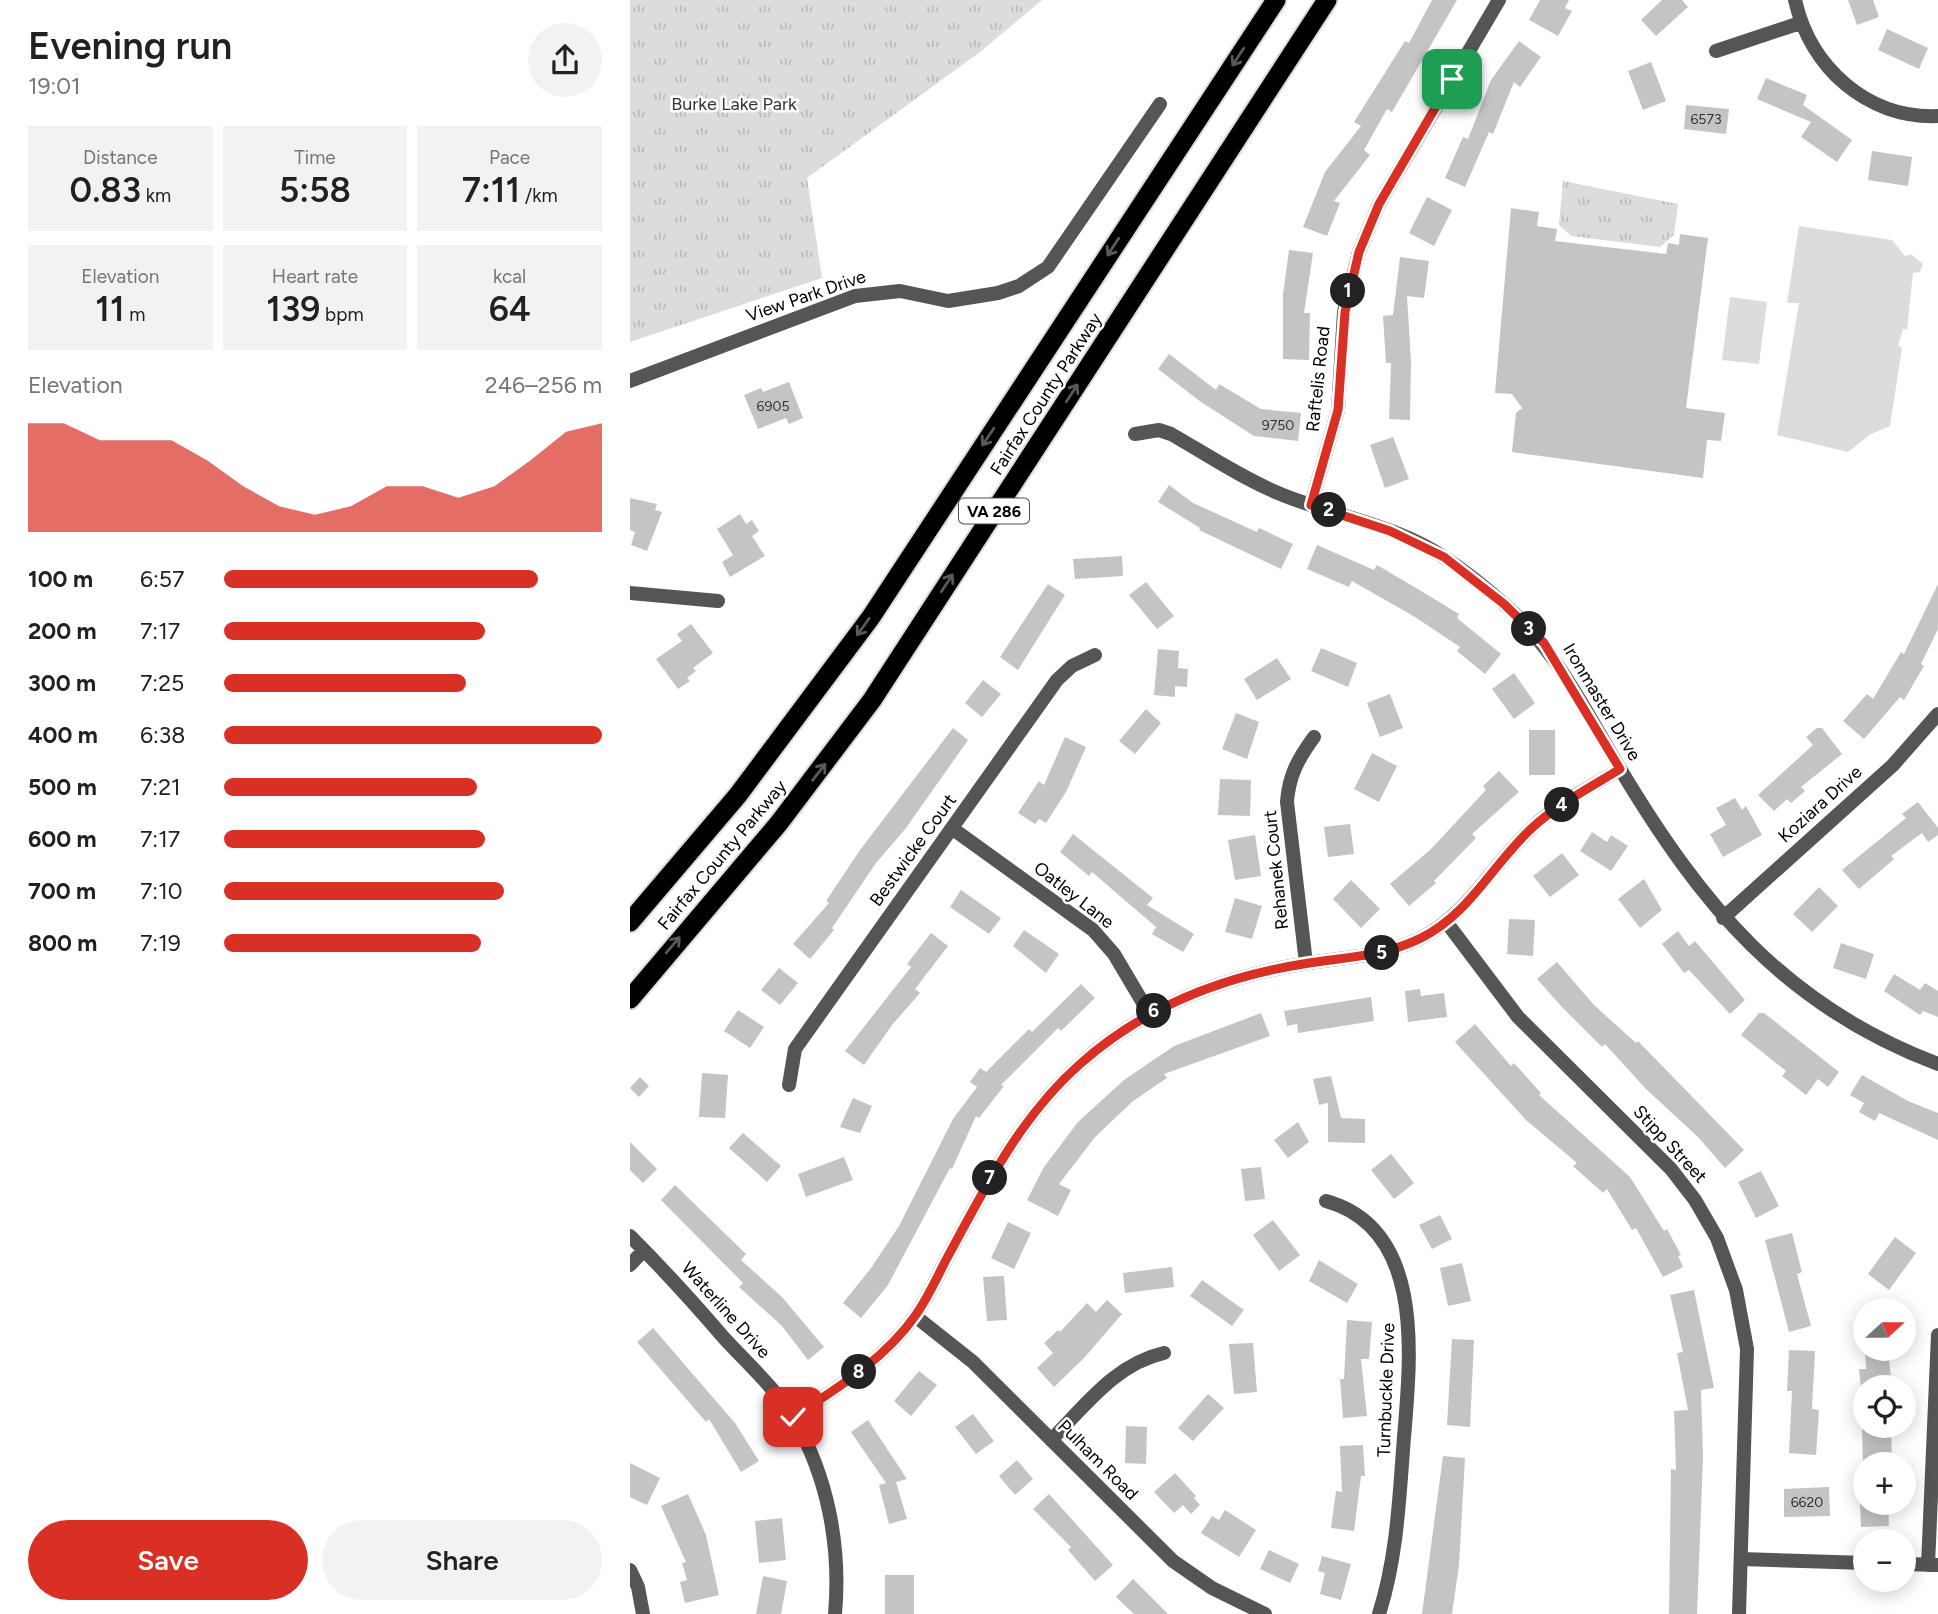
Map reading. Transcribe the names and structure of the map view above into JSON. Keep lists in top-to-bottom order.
{
  "streets": {
    "highway": ["Fairfax County Parkway", "VA 286"],
    "street": [
      "View Park Drive",
      "Raftelis Road",
      "Ironmaster Drive",
      "Koziara Drive",
      "Bestwicke Court",
      "Rehanek Court",
      "Oatley Lane",
      "Stipp Street",
      "Waterline Drive",
      "Turnbuckle Drive",
      "Pulham Road"
    ]
  },
  "crossings": [
    ["Raftelis Road", "Ironmaster Drive"],
    ["Ironmaster Drive", "Koziara Drive"],
    ["Bestwicke Court", "Oatley Lane"]
  ],
  "parks": ["Burke Lake Park"],
  "house_numbers": [
    "6573",
    "6905",
    "9750",
    "6620"
  ],
  "north": "right",
  "page": {
    "heading": ["Evening run", "19:01"],
    "stats": [
      ["Distance", "0.83 km"],
      ["Time", "5:58"],
      ["Pace", "7:11 /km"],
      ["Elevation", "11 m"],
      ["Heart rate", "139 bpm"],
      ["kcal", "64"]
    ],
    "pins": [
      "1",
      "2",
      "3",
      "4",
      "5",
      "6",
      "7",
      "8"
    ],
    "chart": ["Elevation", "246–256 m"],
    "list": [
      {
        "name": "100 m",
        "note": "6:57"
      },
      {
        "name": "200 m",
        "note": "7:17"
      },
      {
        "name": "300 m",
        "note": "7:25"
      },
      {
        "name": "400 m",
        "note": "6:38"
      },
      {
        "name": "500 m",
        "note": "7:21"
      },
      {
        "name": "600 m",
        "note": "7:17"
      },
      {
        "name": "700 m",
        "note": "7:10"
      },
      {
        "name": "800 m",
        "note": "7:19"
      }
    ],
    "map_buttons": ["+", "−"],
    "buttons": ["Save", "Share"]
  }
}
